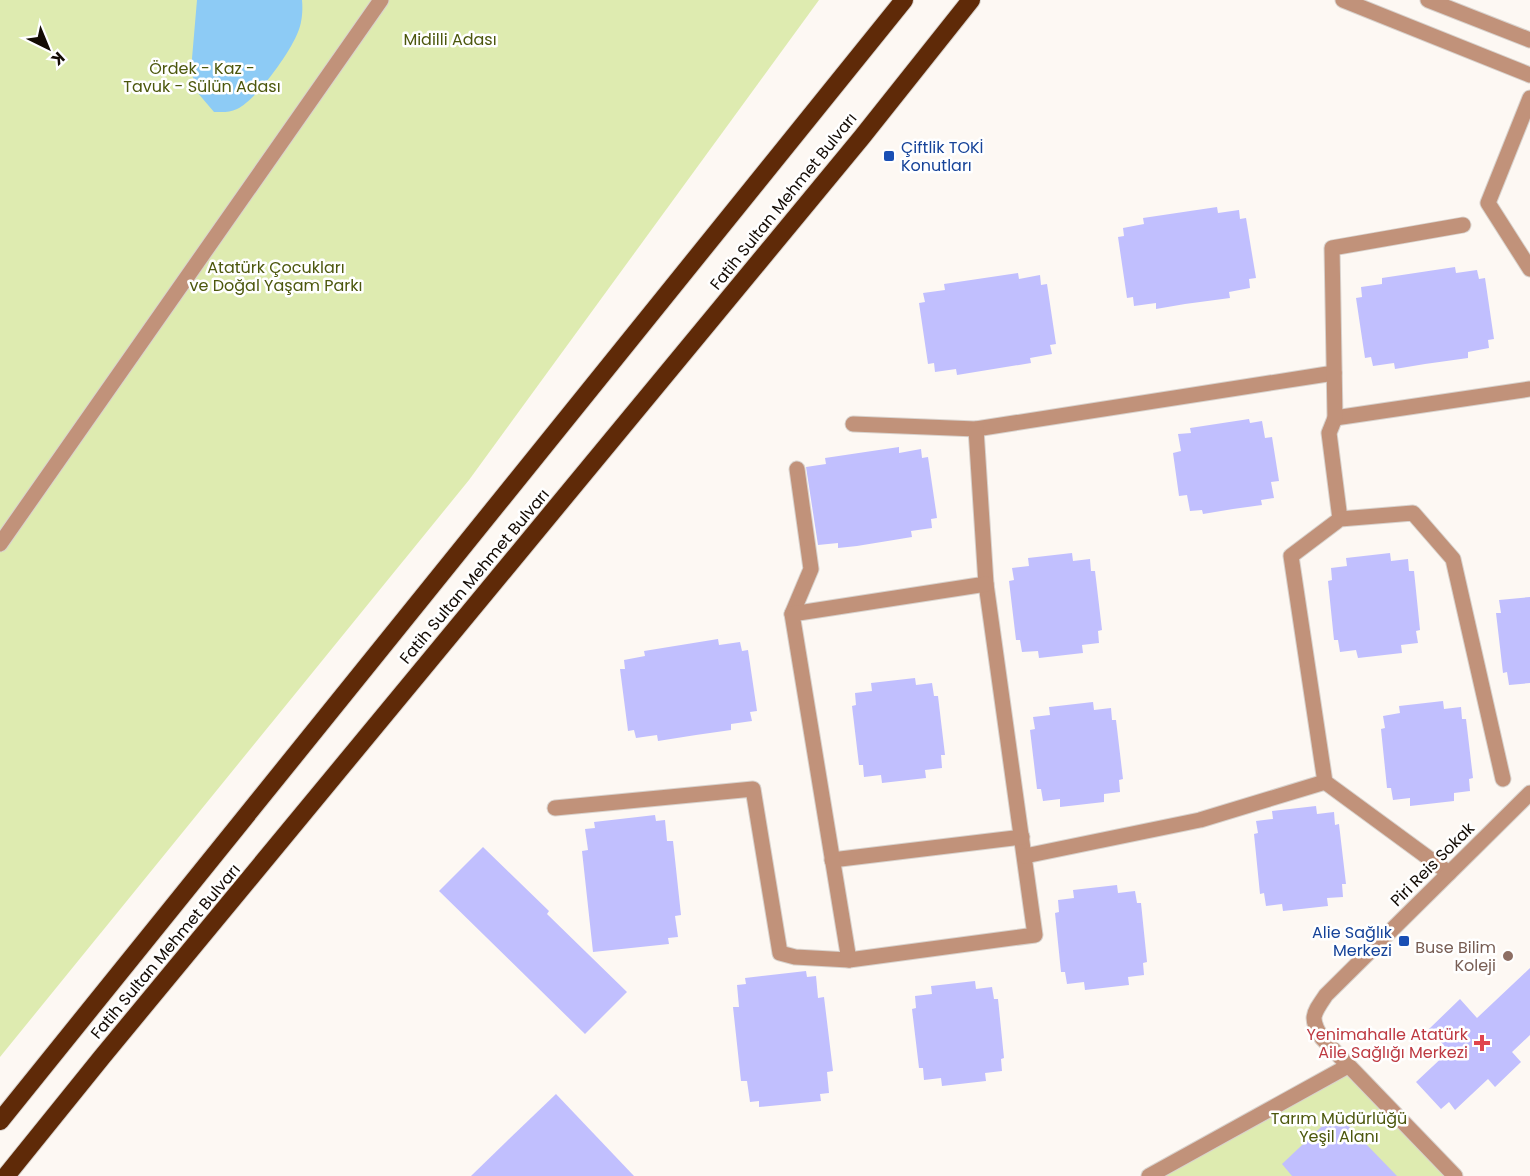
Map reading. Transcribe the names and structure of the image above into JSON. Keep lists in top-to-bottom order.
{
  "streets": {
    "highway": ["Fatih Sultan Mehmet Bulvarı"],
    "street": ["Piri Reis Sokak"]
  },
  "parks": [
    "Midilli Adası",
    "Ördek - Kaz - Tavuk - Sülün Adası",
    "Atatürk Çocukları ve Doğal Yaşam Parkı",
    "Tarım Müdürlüğü Yeşil Alanı"
  ],
  "places": {
    "transit": ["Çiftlik TOKİ Konutları", "Alie Sağlık Merkezi"],
    "other": ["Buse Bilim Koleji"],
    "health": ["Yenimahalle Atatürk Aile Sağlığı Merkezi"]
  },
  "north": "bottom right"
}
